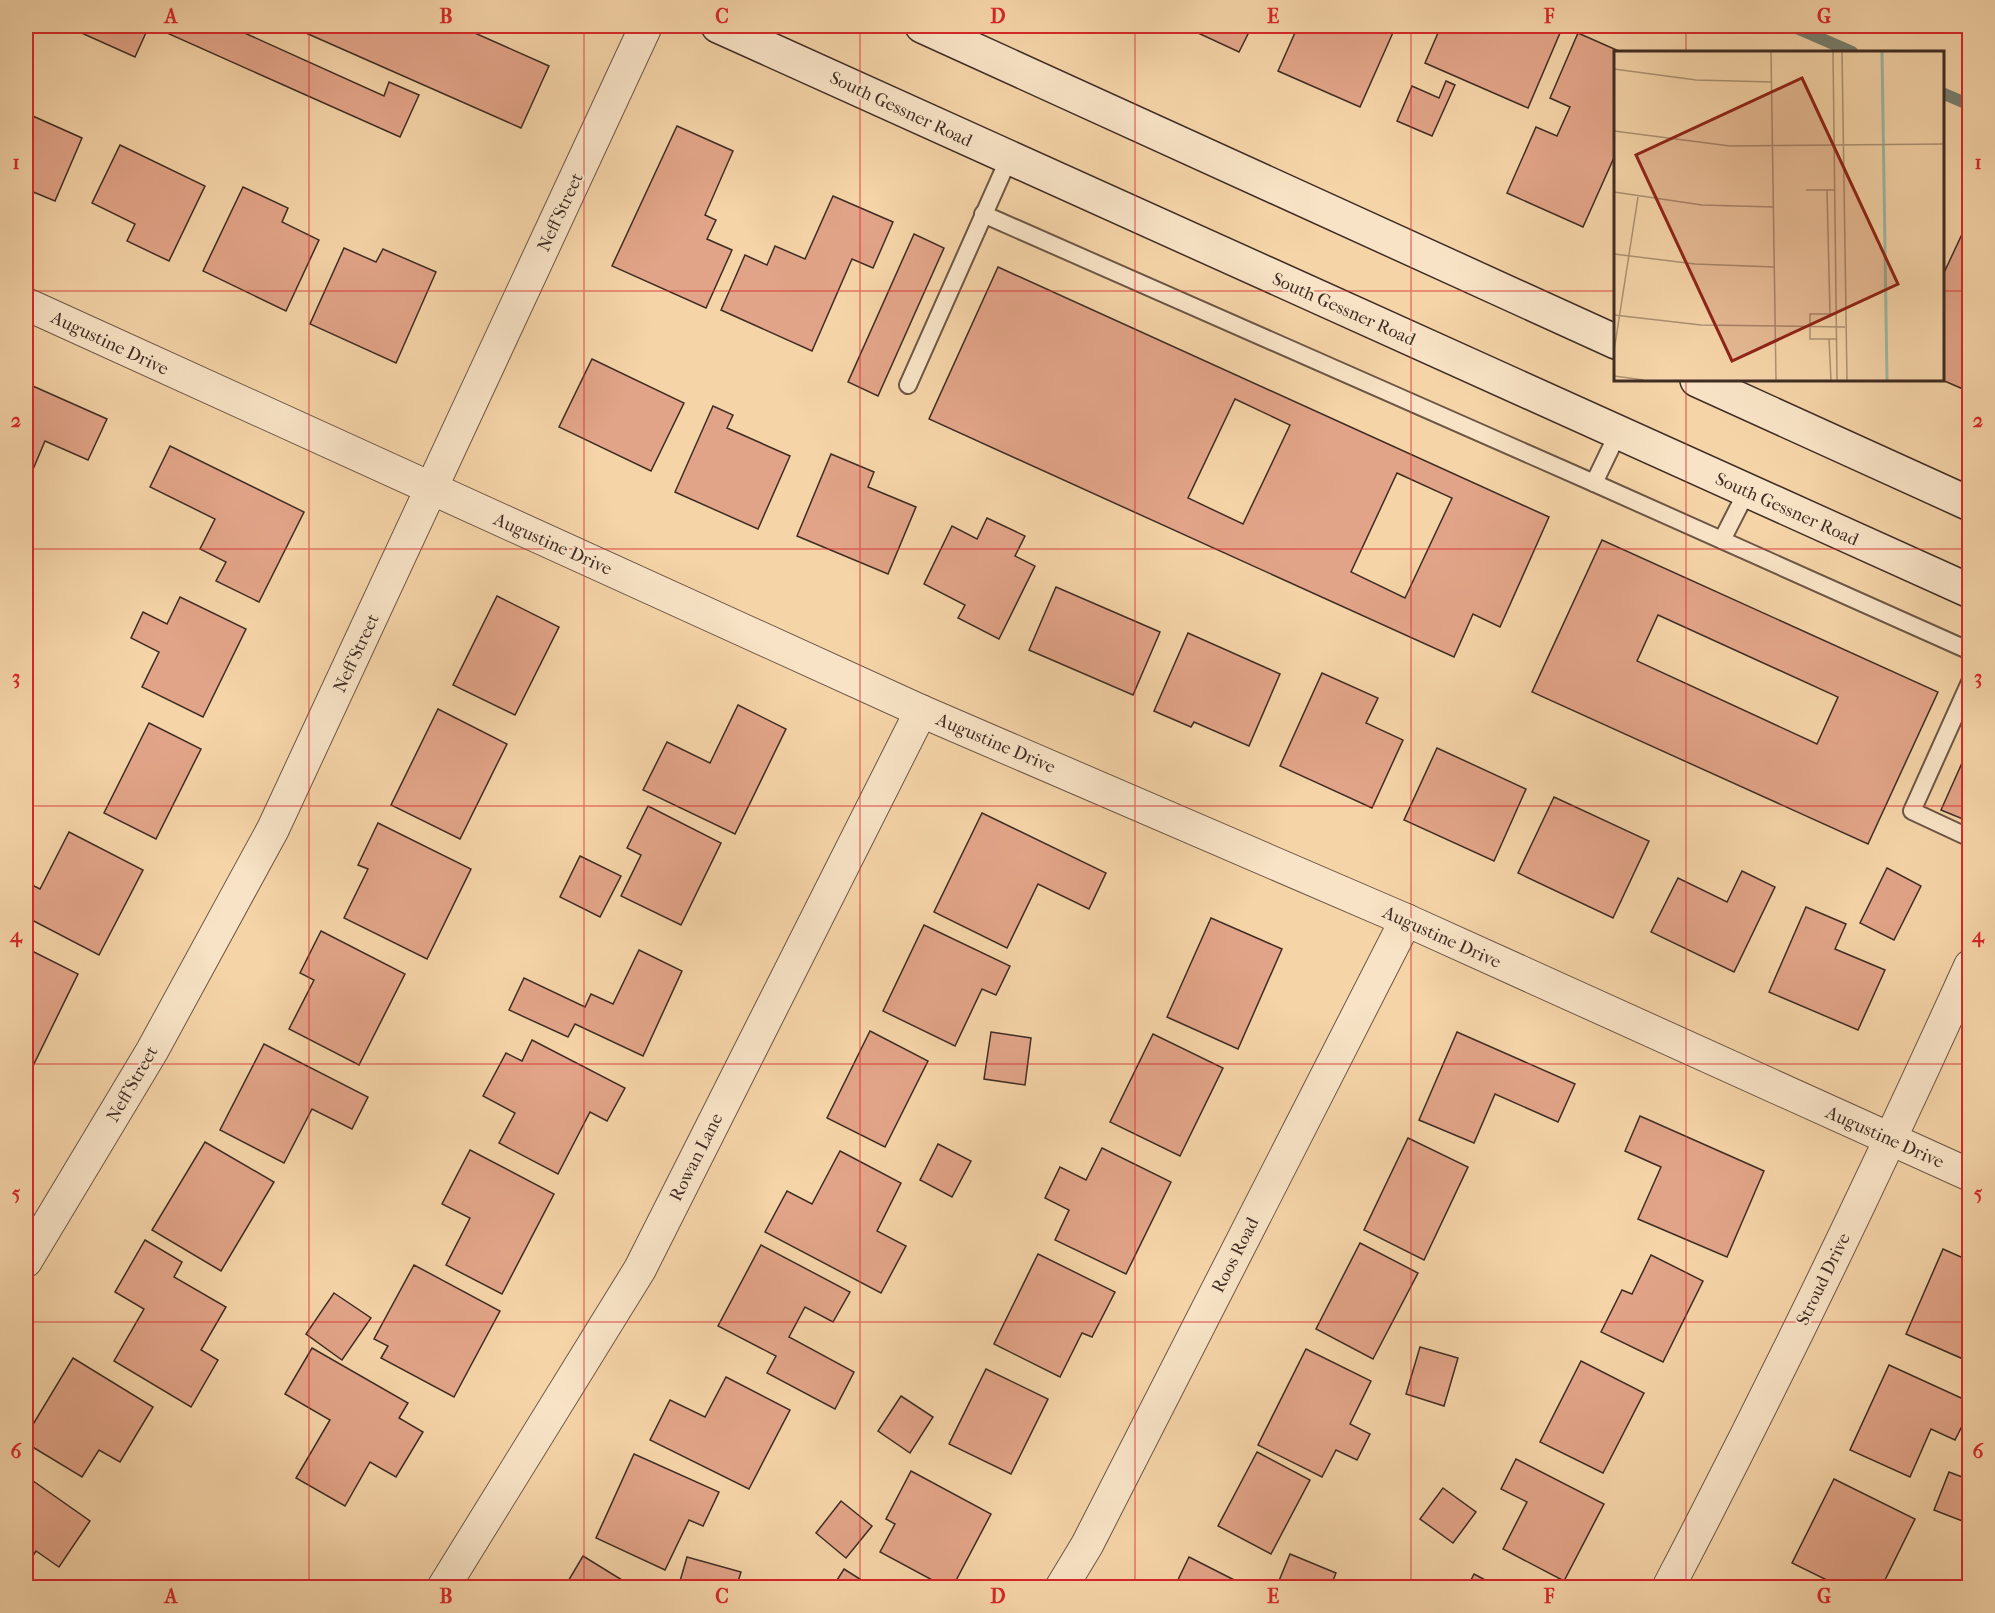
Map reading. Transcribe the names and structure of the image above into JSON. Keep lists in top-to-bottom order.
{
  "streets": {
    "main road": ["South Gessner Road"],
    "street": [
      "Neff Street",
      "Augustine Drive",
      "Rowan Lane",
      "Roos Road",
      "Stroud Drive"
    ]
  },
  "crossings": [
    ["Neff Street", "Augustine Drive"],
    ["Augustine Drive", "Rowan Lane"],
    ["Augustine Drive", "Roos Road"],
    ["Augustine Drive", "Stroud Drive"]
  ],
  "grid": {
    "columns": [
      "A",
      "B",
      "C",
      "D",
      "E",
      "F",
      "G"
    ],
    "rows": [
      "1",
      "2",
      "3",
      "4",
      "5",
      "6"
    ]
  }
}
